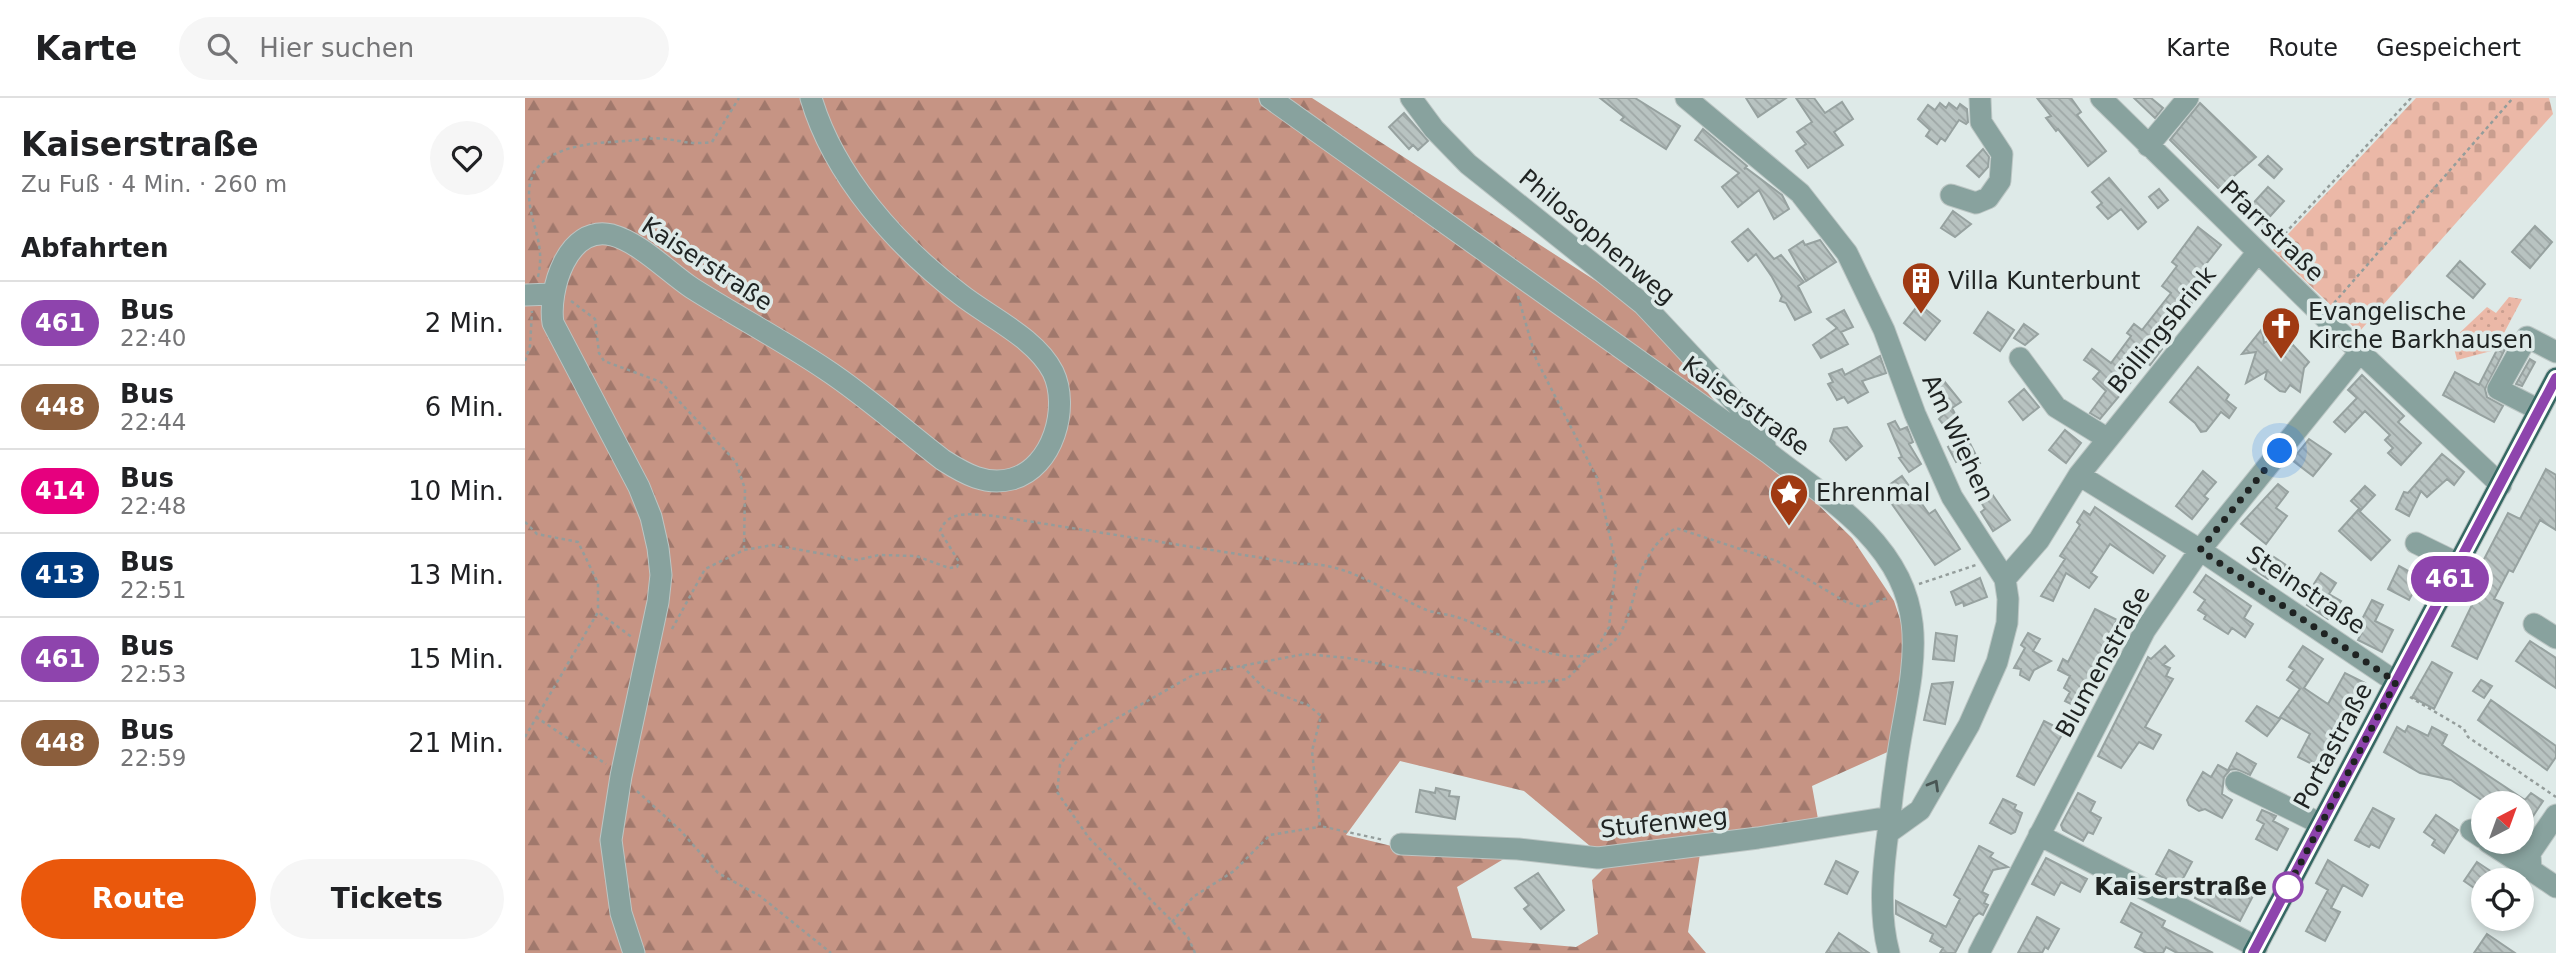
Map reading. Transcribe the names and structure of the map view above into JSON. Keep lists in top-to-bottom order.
{
  "streets": {
    "main road": ["Portastraße"],
    "street": [
      "Pfarrstraße",
      "Philosophenweg",
      "Kaiserstraße",
      "Böllingsbrink",
      "Am Wiehen",
      "Steinstraße",
      "Blumenstraße",
      "Stufenweg"
    ]
  },
  "crossings": [
    ["Pfarrstraße", "Böllingsbrink"],
    ["Pfarrstraße", "Blumenstraße"],
    ["Pfarrstraße", "Portastraße"],
    ["Philosophenweg", "Kaiserstraße"],
    ["Kaiserstraße", "Am Wiehen"],
    ["Kaiserstraße", "Stufenweg"],
    ["Böllingsbrink", "Am Wiehen"],
    ["Böllingsbrink", "Steinstraße"],
    ["Am Wiehen", "Stufenweg"],
    ["Steinstraße", "Blumenstraße"],
    ["Steinstraße", "Portastraße"]
  ],
  "places": {
    "building": ["Villa Kunterbunt"],
    "church": ["Evangelische Kirche Barkhausen"],
    "place": ["Ehrenmal"],
    "other": ["Kaiserstraße"]
  },
  "lines": ["bus line 461"],
  "north": "top right",
  "page": {
    "header": "Karte",
    "search": "Hier suchen",
    "nav": ["Karte", "Route", "Gespeichert"],
    "heading": [
      ["Kaiserstraße", "Zu Fuß · 4 Min. · 260 m"],
      "Abfahrten"
    ],
    "on_map": "461",
    "list": [
      {
        "mark": "461",
        "name": "Bus",
        "note": "22:40",
        "value": "2 Min."
      },
      {
        "mark": "448",
        "name": "Bus",
        "note": "22:44",
        "value": "6 Min."
      },
      {
        "mark": "414",
        "name": "Bus",
        "note": "22:48",
        "value": "10 Min."
      },
      {
        "mark": "413",
        "name": "Bus",
        "note": "22:51",
        "value": "13 Min."
      },
      {
        "mark": "461",
        "name": "Bus",
        "note": "22:53",
        "value": "15 Min."
      },
      {
        "mark": "448",
        "name": "Bus",
        "note": "22:59",
        "value": "21 Min."
      }
    ],
    "buttons": ["Route", "Tickets"]
  }
}
